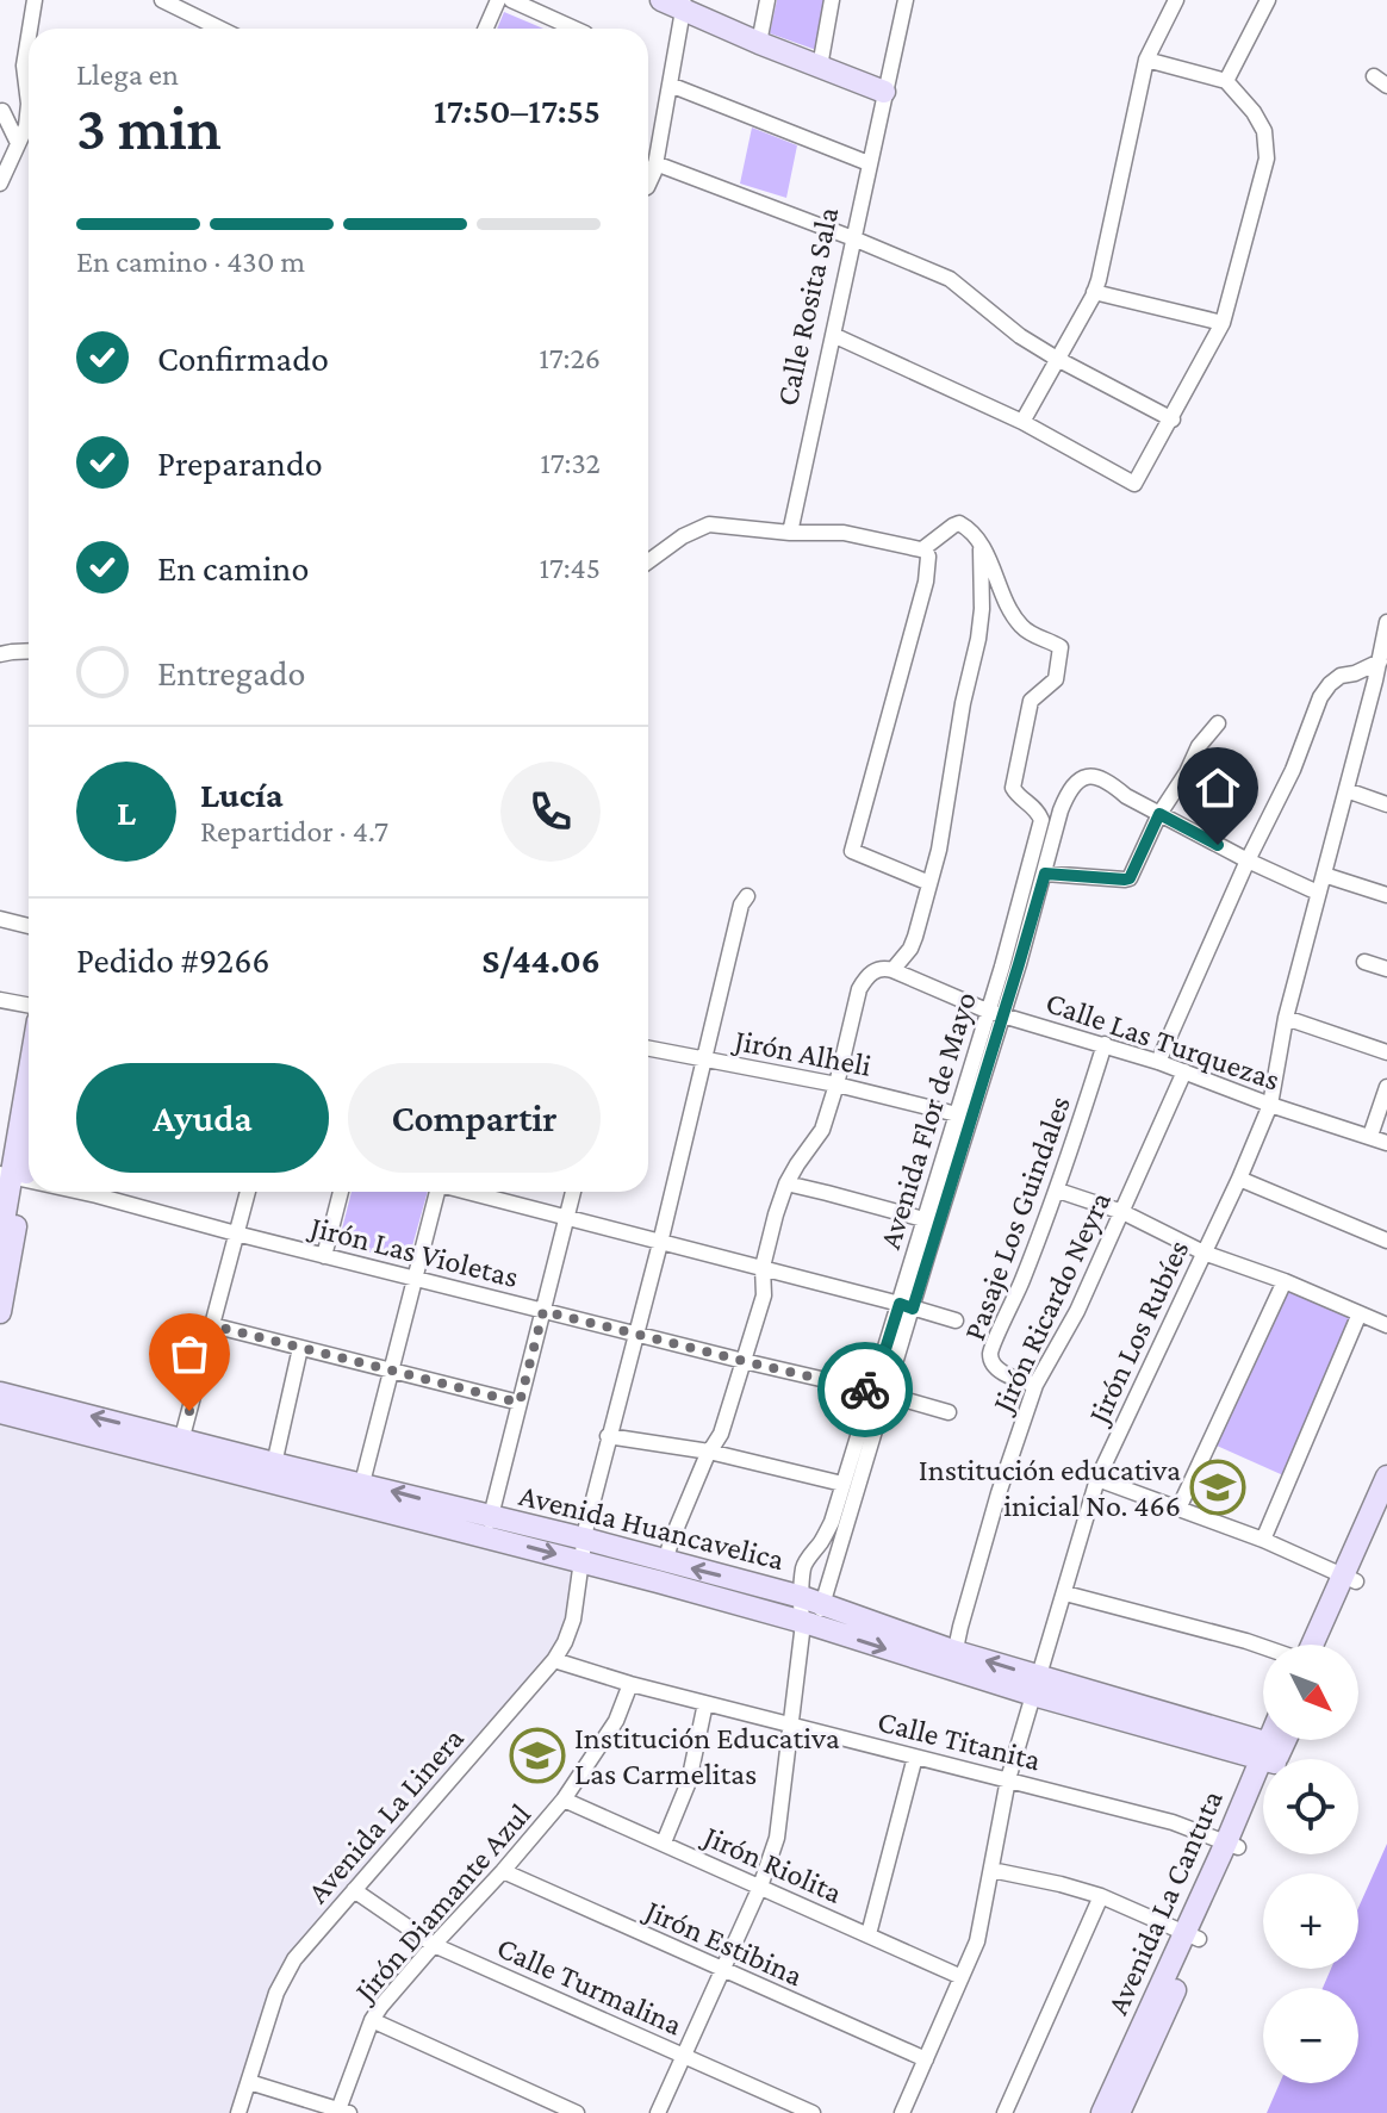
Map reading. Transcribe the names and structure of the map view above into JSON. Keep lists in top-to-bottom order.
{
  "streets": {
    "main road": ["Avenida Huancavelica", "Avenida La Cantuta"],
    "street": [
      "Calle Rosita Sala",
      "Calle Las Turquezas",
      "Jirón Alheli",
      "Avenida Flor de Mayo",
      "Pasaje Los Guindales",
      "Jirón Las Violetas",
      "Jirón Ricardo Neyra",
      "Jirón Los Rubíes",
      "Calle Titanita",
      "Avenida La Linera",
      "Jirón Riolita",
      "Jirón Diamante Azul",
      "Jirón Estibina",
      "Calle Turmalina"
    ]
  },
  "crossings": [
    ["Calle Las Turquezas", "Avenida Flor de Mayo"],
    ["Calle Las Turquezas", "Pasaje Los Guindales"],
    ["Calle Las Turquezas", "Jirón Ricardo Neyra"],
    ["Calle Las Turquezas", "Jirón Los Rubíes"],
    ["Jirón Alheli", "Avenida Flor de Mayo"],
    ["Jirón Alheli", "Avenida La Linera"],
    ["Avenida Flor de Mayo", "Jirón Las Violetas"],
    ["Avenida Flor de Mayo", "Jirón Los Rubíes"],
    ["Avenida Flor de Mayo", "Avenida Huancavelica"],
    ["Avenida Flor de Mayo", "Calle Titanita"],
    ["Avenida Flor de Mayo", "Jirón Riolita"],
    ["Avenida Flor de Mayo", "Jirón Estibina"],
    ["Avenida Flor de Mayo", "Calle Turmalina"],
    ["Pasaje Los Guindales", "Jirón Ricardo Neyra"],
    ["Jirón Las Violetas", "Avenida La Linera"],
    ["Jirón Ricardo Neyra", "Avenida Huancavelica"],
    ["Jirón Los Rubíes", "Avenida Huancavelica"],
    ["Jirón Los Rubíes", "Calle Titanita"],
    ["Jirón Los Rubíes", "Jirón Riolita"],
    ["Jirón Los Rubíes", "Jirón Estibina"],
    ["Avenida Huancavelica", "Avenida La Linera"],
    ["Avenida Huancavelica", "Avenida La Cantuta"],
    ["Calle Titanita", "Avenida La Linera"],
    ["Calle Titanita", "Jirón Diamante Azul"],
    ["Calle Titanita", "Avenida La Cantuta"],
    ["Avenida La Linera", "Calle Turmalina"],
    ["Jirón Riolita", "Jirón Diamante Azul"],
    ["Jirón Diamante Azul", "Jirón Estibina"],
    ["Jirón Diamante Azul", "Calle Turmalina"]
  ],
  "places": {
    "school or university": ["Institución educativa inicial No. 466", "Institución Educativa Las Carmelitas"]
  },
  "north": "bottom right",
  "page": {
    "heading": ["3 min", "Llega en", "17:50–17:55"],
    "panel": [
      "Lucía",
      "Repartidor · 4.7",
      "Pedido #9266",
      "S/44.06"
    ],
    "bar": "En camino · 430 m",
    "list": [
      ["Confirmado", "17:26"],
      ["Preparando", "17:32"],
      ["En camino", "17:45"],
      "Entregado"
    ],
    "round": "L",
    "buttons": ["Ayuda", "Compartir"],
    "map_buttons": ["+", "−"]
  }
}
